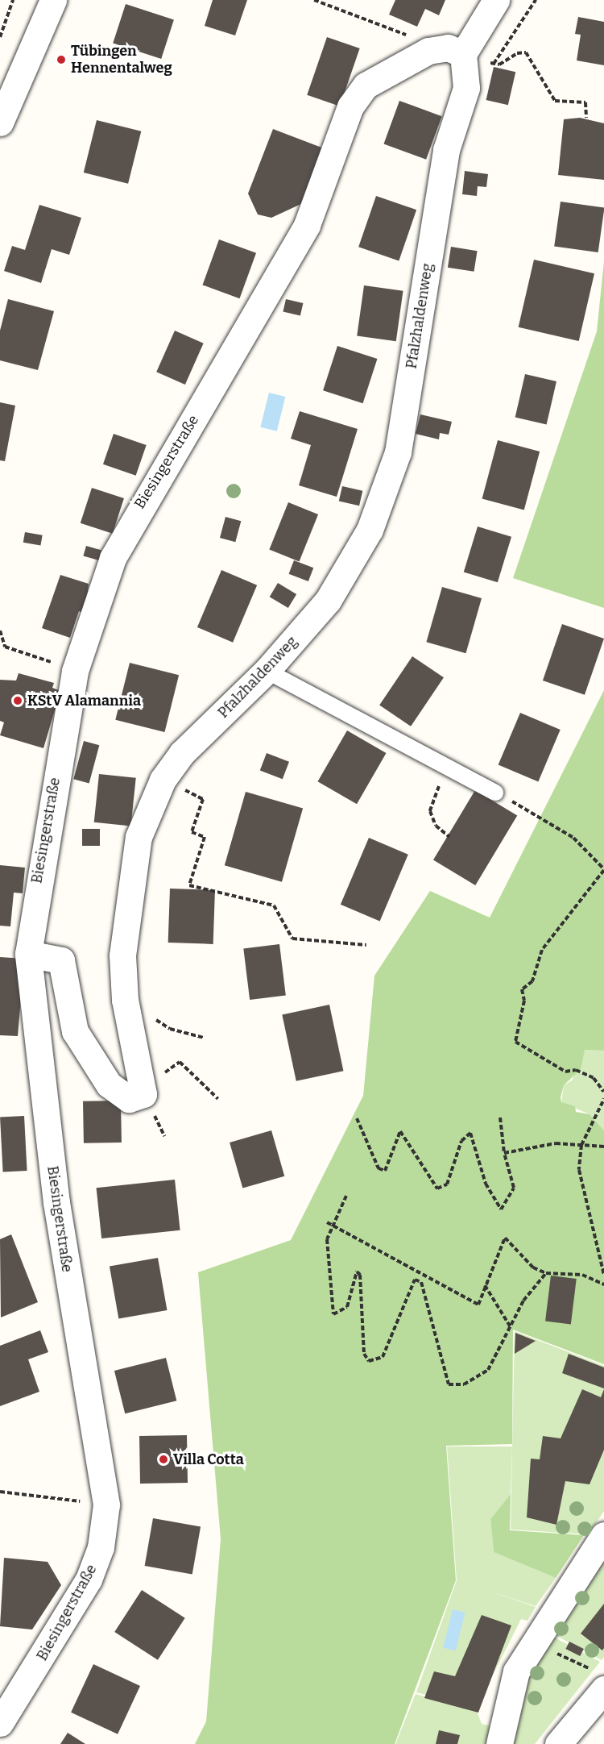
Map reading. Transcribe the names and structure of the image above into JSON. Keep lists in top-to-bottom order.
{
  "streets": {
    "street": ["Pfalzhaldenweg", "Biesingerstraße"]
  },
  "crossings": [
    ["Pfalzhaldenweg", "Biesingerstraße"]
  ],
  "places": ["Tübingen Hennentalweg", "KStV Alamannia", "Villa Cotta"]
}
